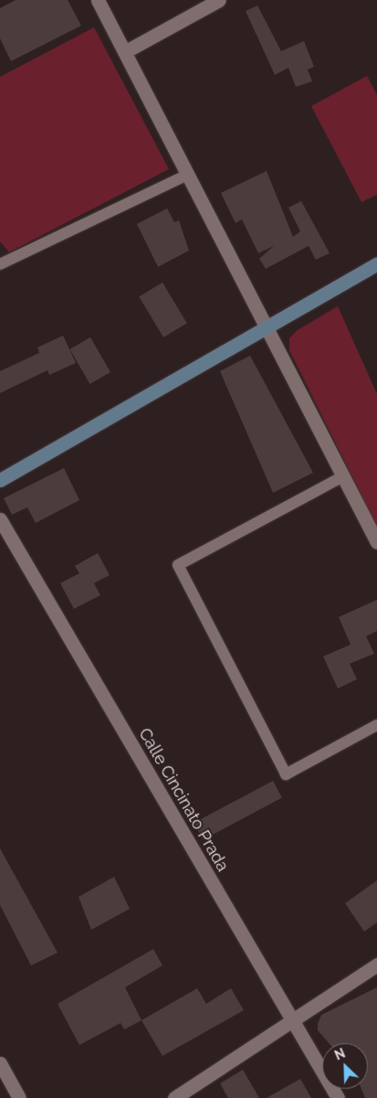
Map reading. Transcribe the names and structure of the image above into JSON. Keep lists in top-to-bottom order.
{
  "streets": {
    "street": ["Calle Cincinato Prada"]
  },
  "north": "top left"
}
